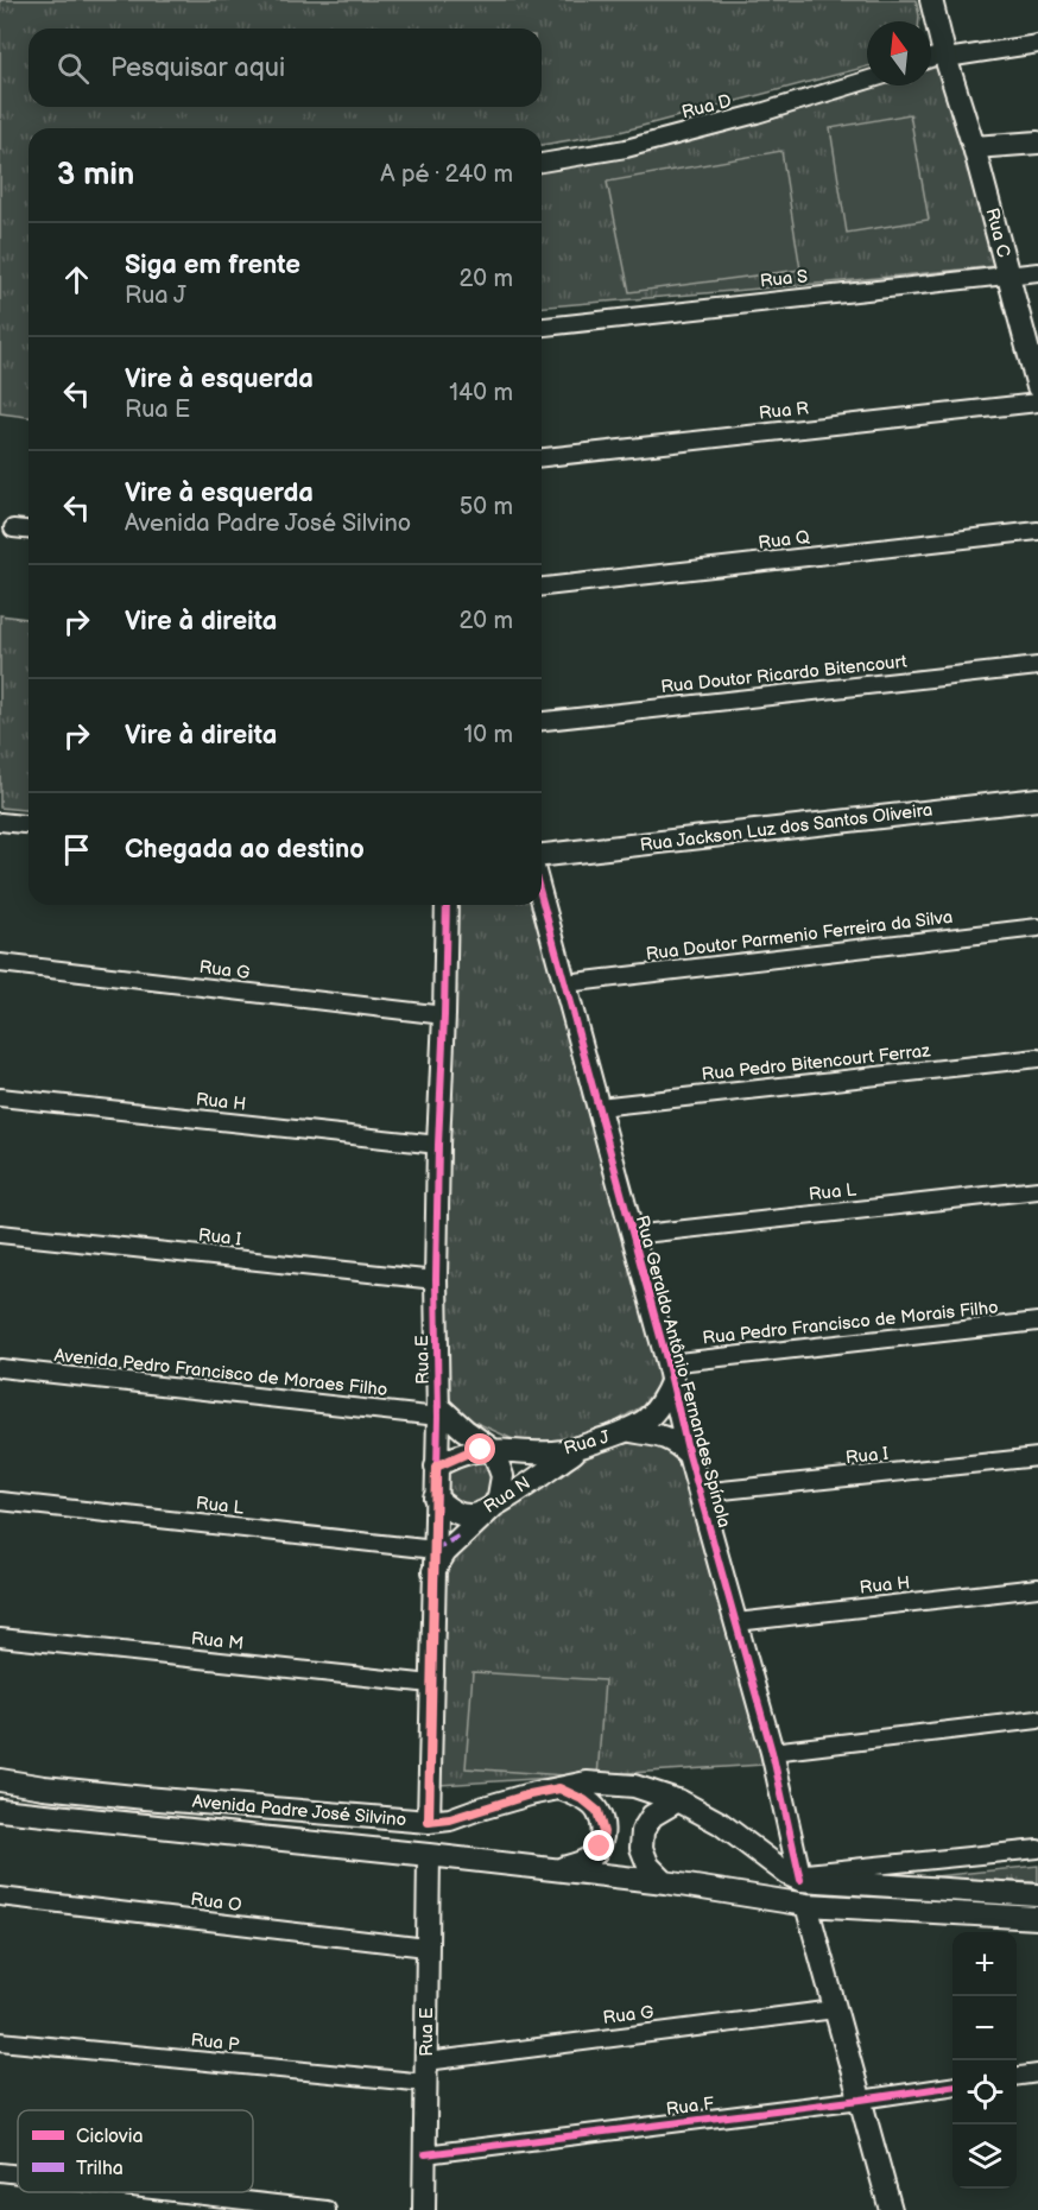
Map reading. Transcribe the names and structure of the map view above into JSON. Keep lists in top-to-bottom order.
{
  "streets": {
    "street": [
      "Rua D",
      "Rua C",
      "Rua S",
      "Rua R",
      "Rua Q",
      "Rua Doutor Ricardo Bitencourt",
      "Rua Jackson Luz dos Santos Oliveira",
      "Rua Doutor Parmenio Ferreira da Silva",
      "Rua G",
      "Rua Pedro Bitencourt Ferraz",
      "Rua H",
      "Rua L",
      "Rua I",
      "Rua Pedro Francisco de Morais Filho",
      "Rua E",
      "Rua Geraldo Antônio Fernandes Spínola",
      "Avenida Pedro Francisco de Moraes Filho",
      "Rua J",
      "Rua N",
      "Rua M",
      "Avenida Padre José Silvino",
      "Rua O",
      "Rua P",
      "Rua F"
    ]
  },
  "crossings": [
    ["Rua C", "Rua S"],
    ["Rua Doutor Parmenio Ferreira da Silva", "Rua Geraldo Antônio Fernandes Spínola"],
    ["Rua G", "Rua E"],
    ["Rua Pedro Bitencourt Ferraz", "Rua Geraldo Antônio Fernandes Spínola"],
    ["Rua H", "Rua E"],
    ["Rua H", "Rua Geraldo Antônio Fernandes Spínola"],
    ["Rua L", "Rua E"],
    ["Rua L", "Rua Geraldo Antônio Fernandes Spínola"],
    ["Rua I", "Rua E"],
    ["Rua I", "Rua Geraldo Antônio Fernandes Spínola"],
    ["Rua Pedro Francisco de Morais Filho", "Rua Geraldo Antônio Fernandes Spínola"],
    ["Rua Pedro Francisco de Morais Filho", "Rua J"],
    ["Rua E", "Avenida Pedro Francisco de Moraes Filho"],
    ["Rua E", "Rua J"],
    ["Rua E", "Rua N"],
    ["Rua E", "Rua M"],
    ["Rua E", "Avenida Padre José Silvino"],
    ["Rua E", "Rua O"],
    ["Rua E", "Rua P"],
    ["Rua E", "Rua F"],
    ["Rua Geraldo Antônio Fernandes Spínola", "Rua J"],
    ["Rua Geraldo Antônio Fernandes Spínola", "Avenida Padre José Silvino"],
    ["Rua J", "Rua N"]
  ],
  "legend": ["Ciclovia", "Trilha"],
  "north": "top",
  "page": {
    "search": "Pesquisar aqui",
    "heading": ["3 min", "A pé · 240 m"],
    "list": [
      ["Siga em frente", "Rua J", "20 m"],
      ["Vire à esquerda", "Rua E", "140 m"],
      ["Vire à esquerda", "Avenida Padre José Silvino", "50 m"],
      ["Vire à direita", "20 m"],
      ["Vire à direita", "10 m"],
      "Chegada ao destino"
    ],
    "map_buttons": ["+", "−"]
  }
}
